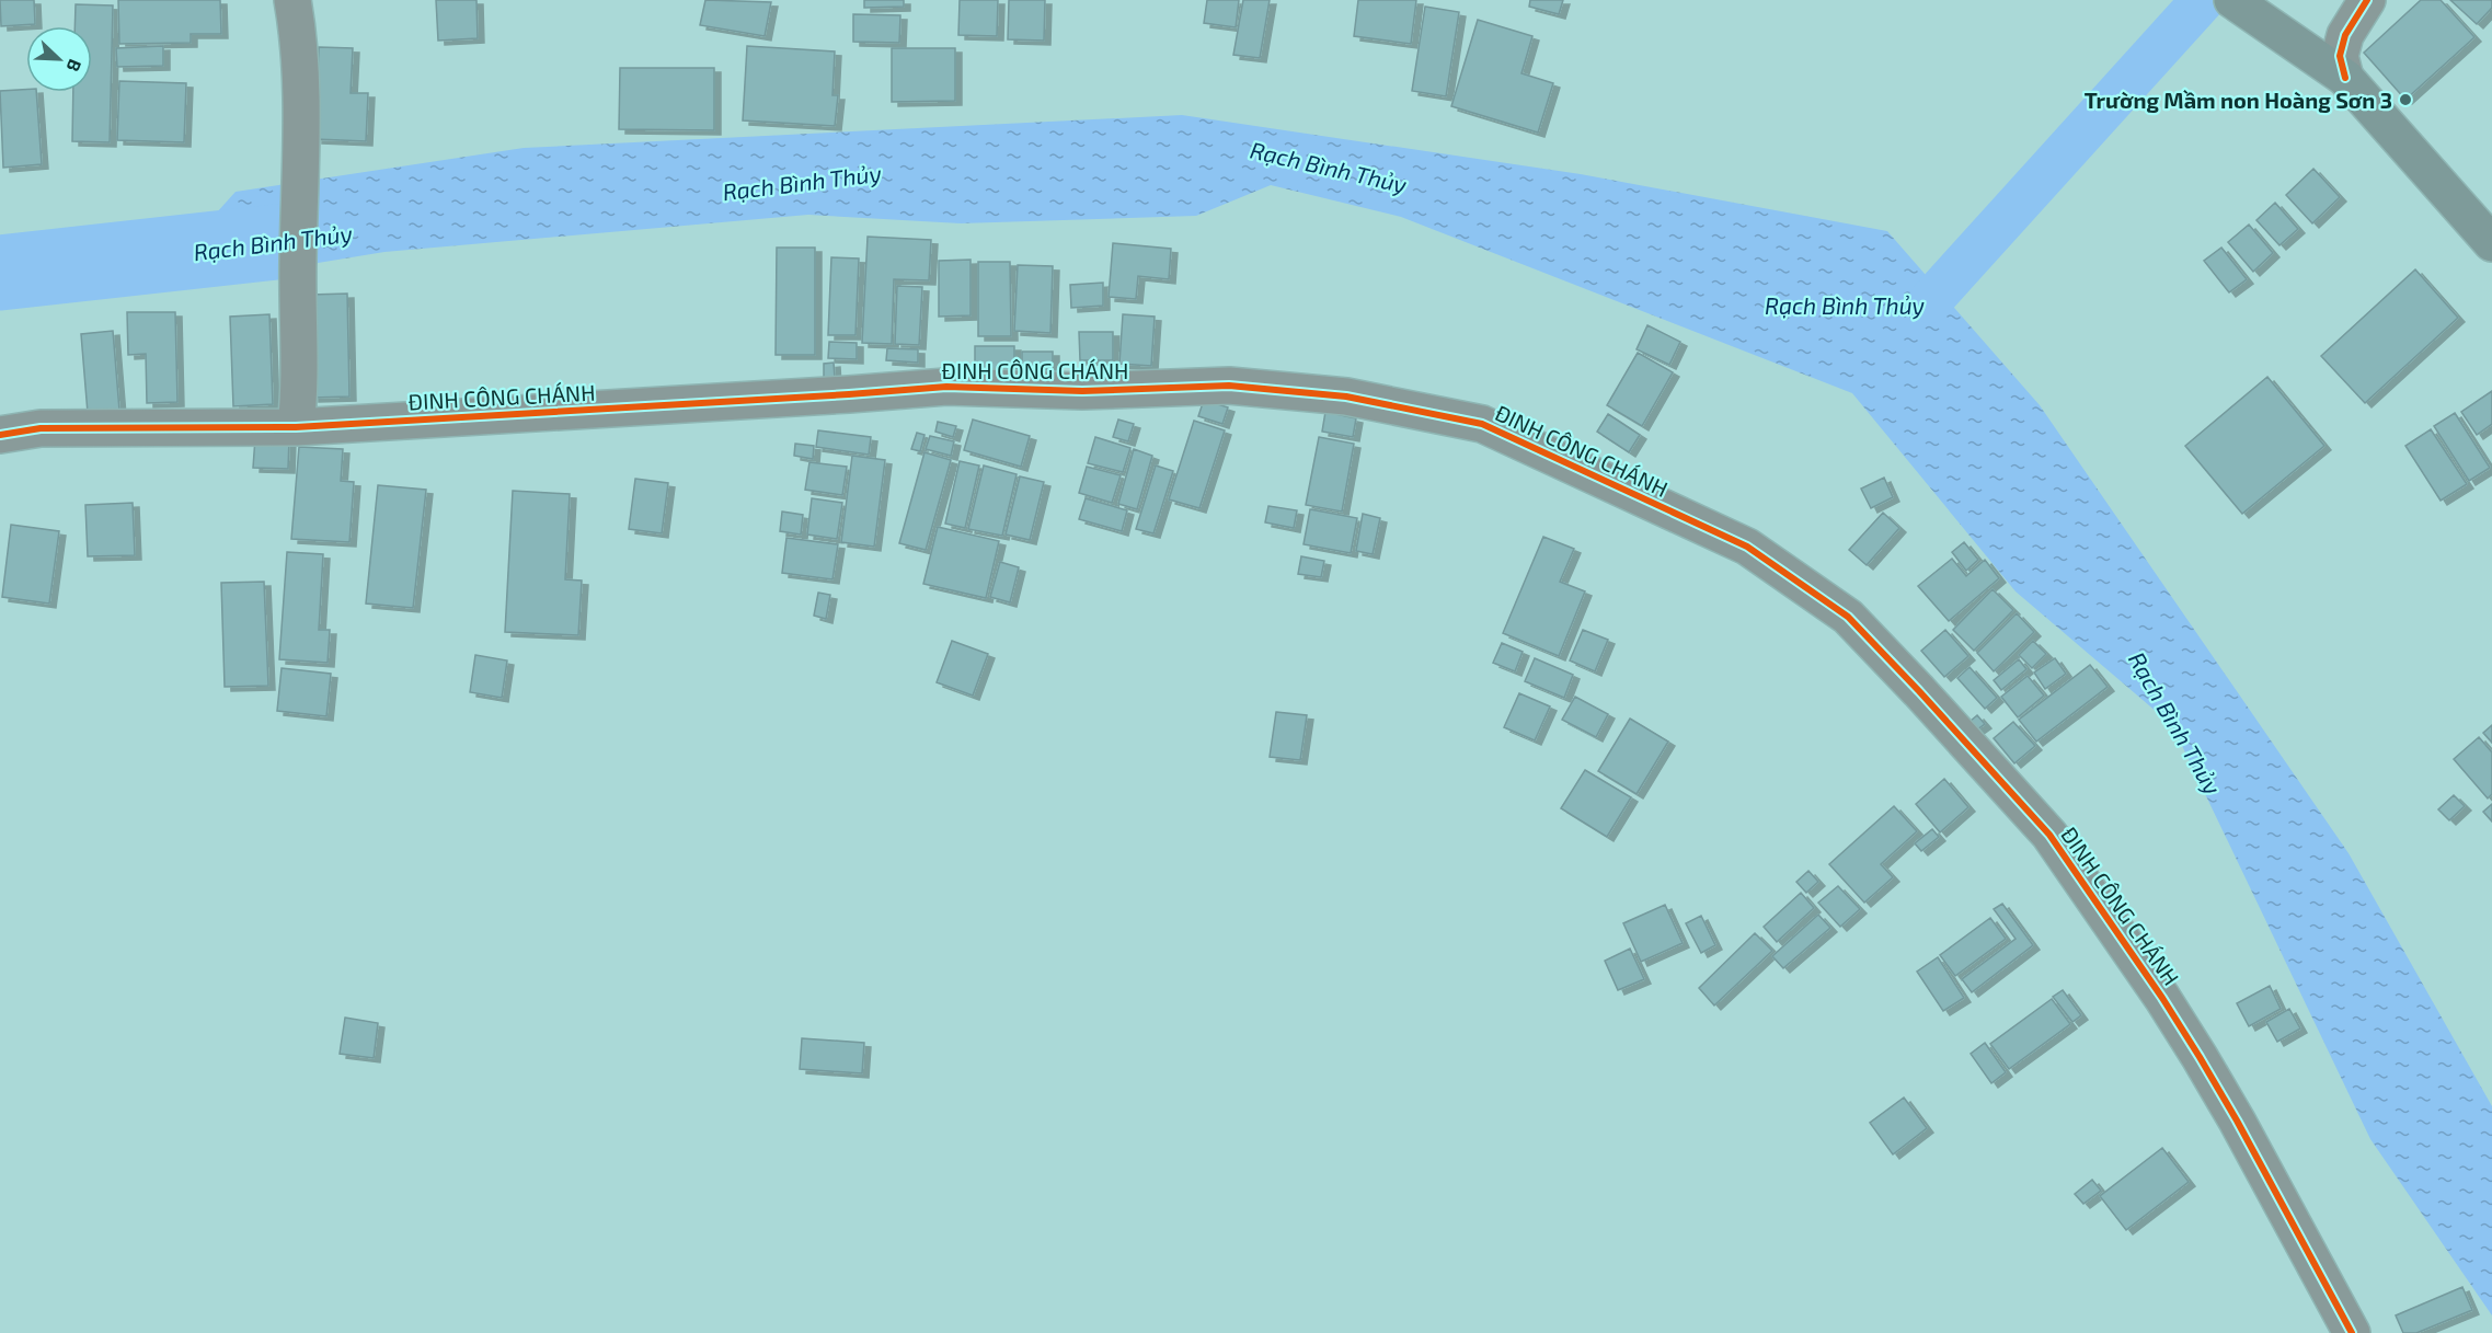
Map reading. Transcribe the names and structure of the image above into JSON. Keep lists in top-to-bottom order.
{
  "streets": {
    "street": ["ĐINH CÔNG CHÁNH"]
  },
  "water": ["Rạch Bình Thủy"],
  "places": ["Trường Mầm non Hoàng Sơn 3"],
  "north": "bottom right"
}
